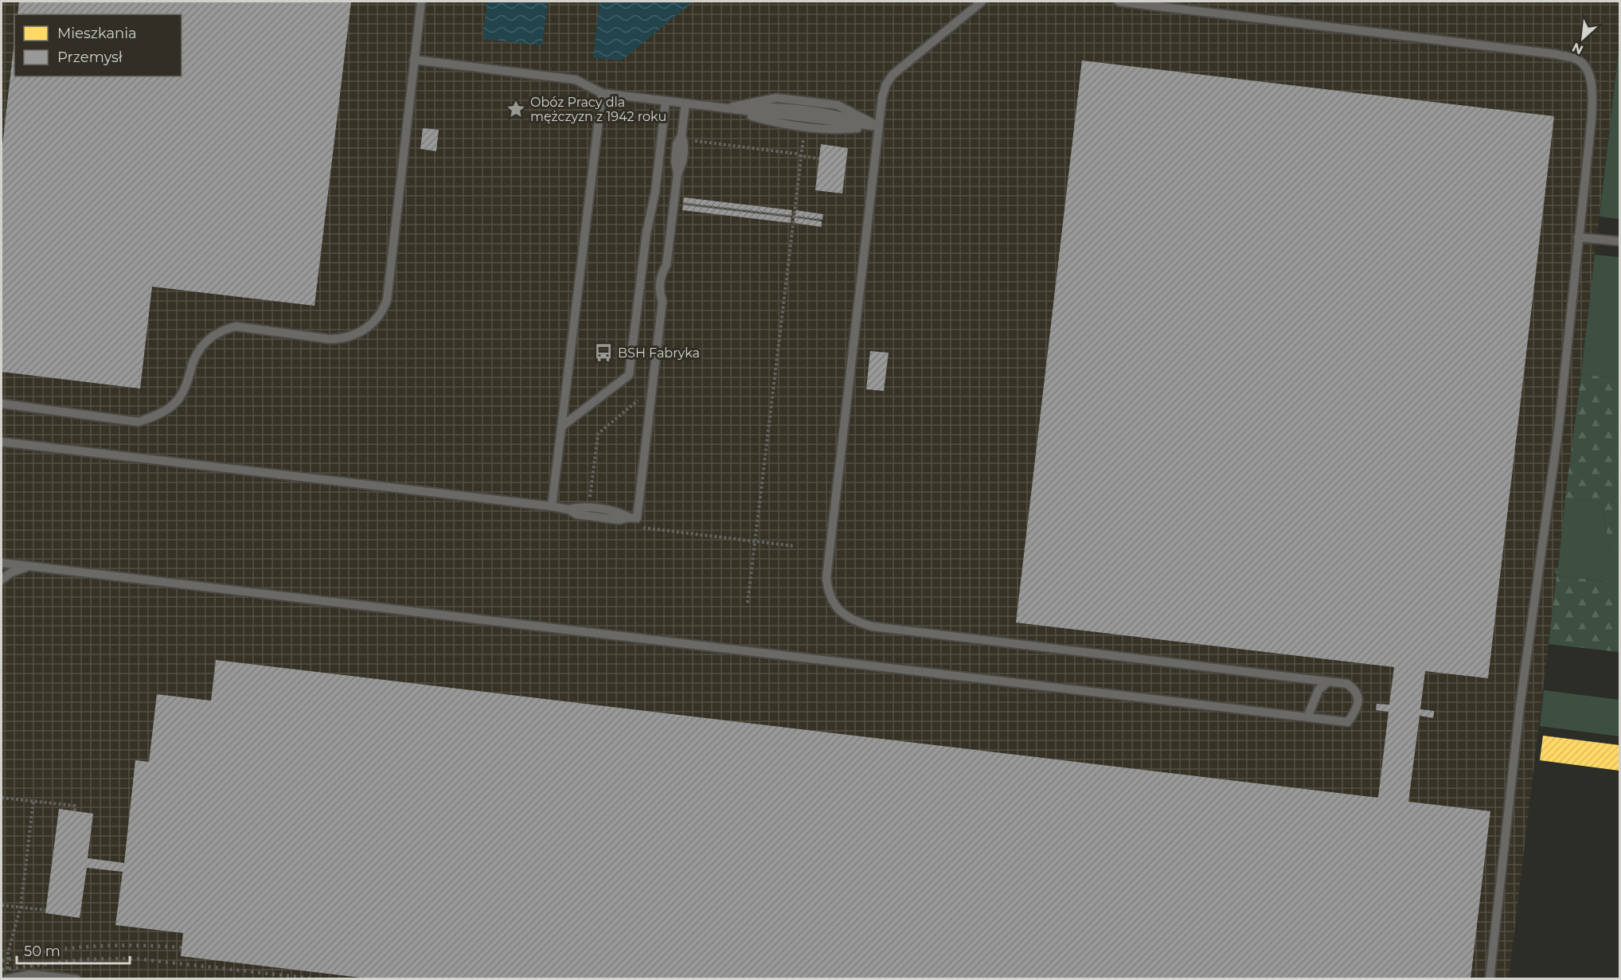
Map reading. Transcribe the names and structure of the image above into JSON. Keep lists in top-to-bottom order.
{
  "places": {
    "place": ["Obóz Pracy dla mężczyzn z 1942 roku"],
    "bus stop": ["BSH Fabryka"]
  },
  "legend": ["Mieszkania", "Przemysł"],
  "scale_bar": "50 m",
  "north": "bottom left"
}
